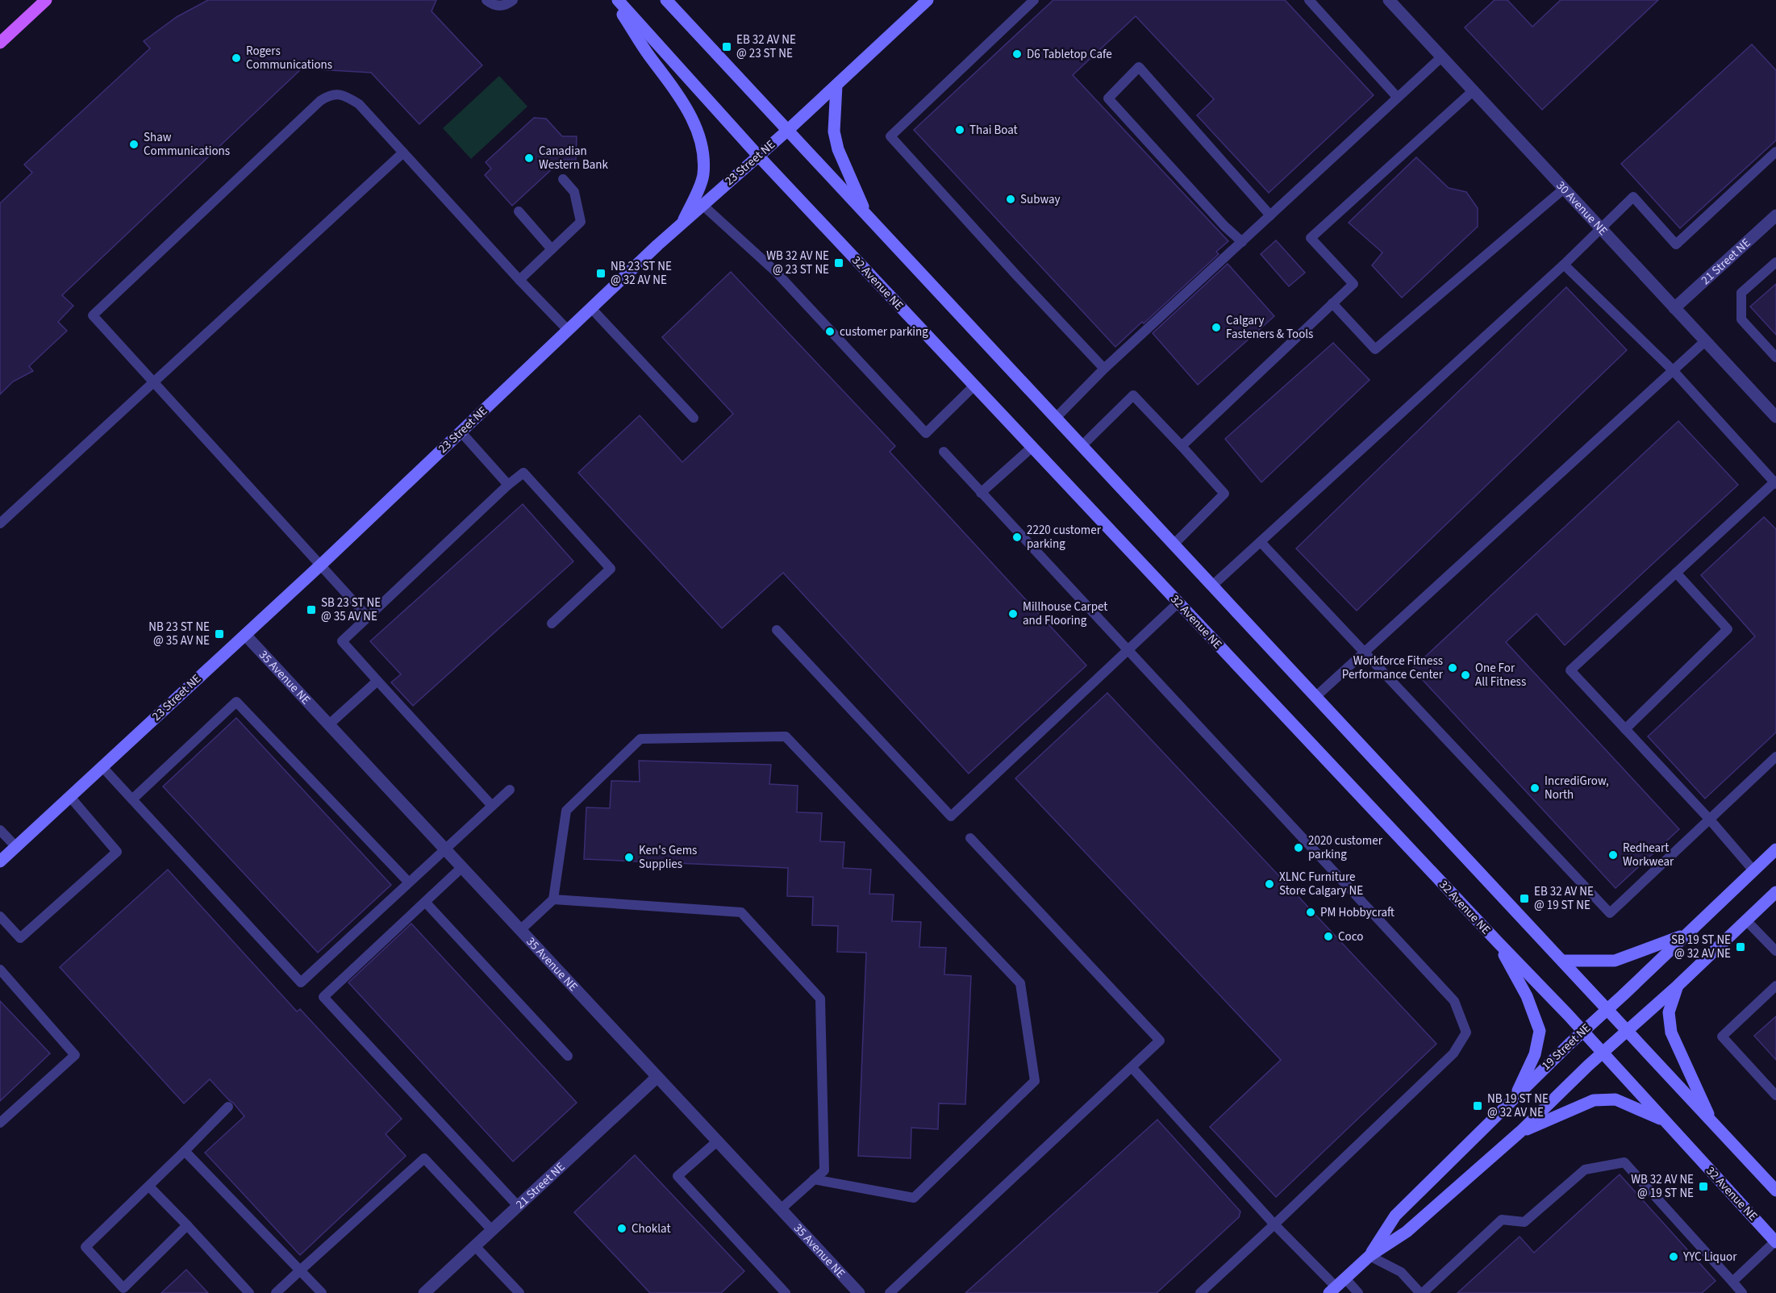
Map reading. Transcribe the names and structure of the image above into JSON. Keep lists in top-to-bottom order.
{
  "streets": {
    "main road": ["23 Street NE", "32 Avenue NE", "19 Street NE"],
    "street": ["30 Avenue NE", "21 Street NE", "35 Avenue NE"]
  },
  "crossings": [
    ["23 Street NE", "32 Avenue NE"],
    ["23 Street NE", "35 Avenue NE"],
    ["30 Avenue NE", "21 Street NE"],
    ["21 Street NE", "35 Avenue NE"],
    ["32 Avenue NE", "19 Street NE"]
  ],
  "places": {
    "transit": [
      "EB 32 AV NE @ 23 ST NE",
      "WB 32 AV NE @ 23 ST NE",
      "NB 23 ST NE @ 32 AV NE",
      "SB 23 ST NE @ 35 AV NE",
      "NB 23 ST NE @ 35 AV NE",
      "EB 32 AV NE @ 19 ST NE",
      "SB 19 ST NE @ 32 AV NE",
      "NB 19 ST NE @ 32 AV NE",
      "WB 32 AV NE @ 19 ST NE"
    ],
    "other": [
      "D6 Tabletop Cafe",
      "Rogers Communications",
      "Thai Boat",
      "Shaw Communications",
      "Canadian Western Bank",
      "Subway",
      "Calgary Fasteners & Tools",
      "customer parking",
      "2220 customer parking",
      "Millhouse Carpet and Flooring",
      "Workforce Fitness Performance Center",
      "One For All Fitness",
      "IncrediGrow, North",
      "2020 customer parking",
      "Redheart Workwear",
      "Ken's Gems Supplies",
      "XLNC Furniture Store Calgary NE",
      "PM Hobbycraft",
      "Coco",
      "Choklat",
      "YYC Liquor"
    ]
  }
}
